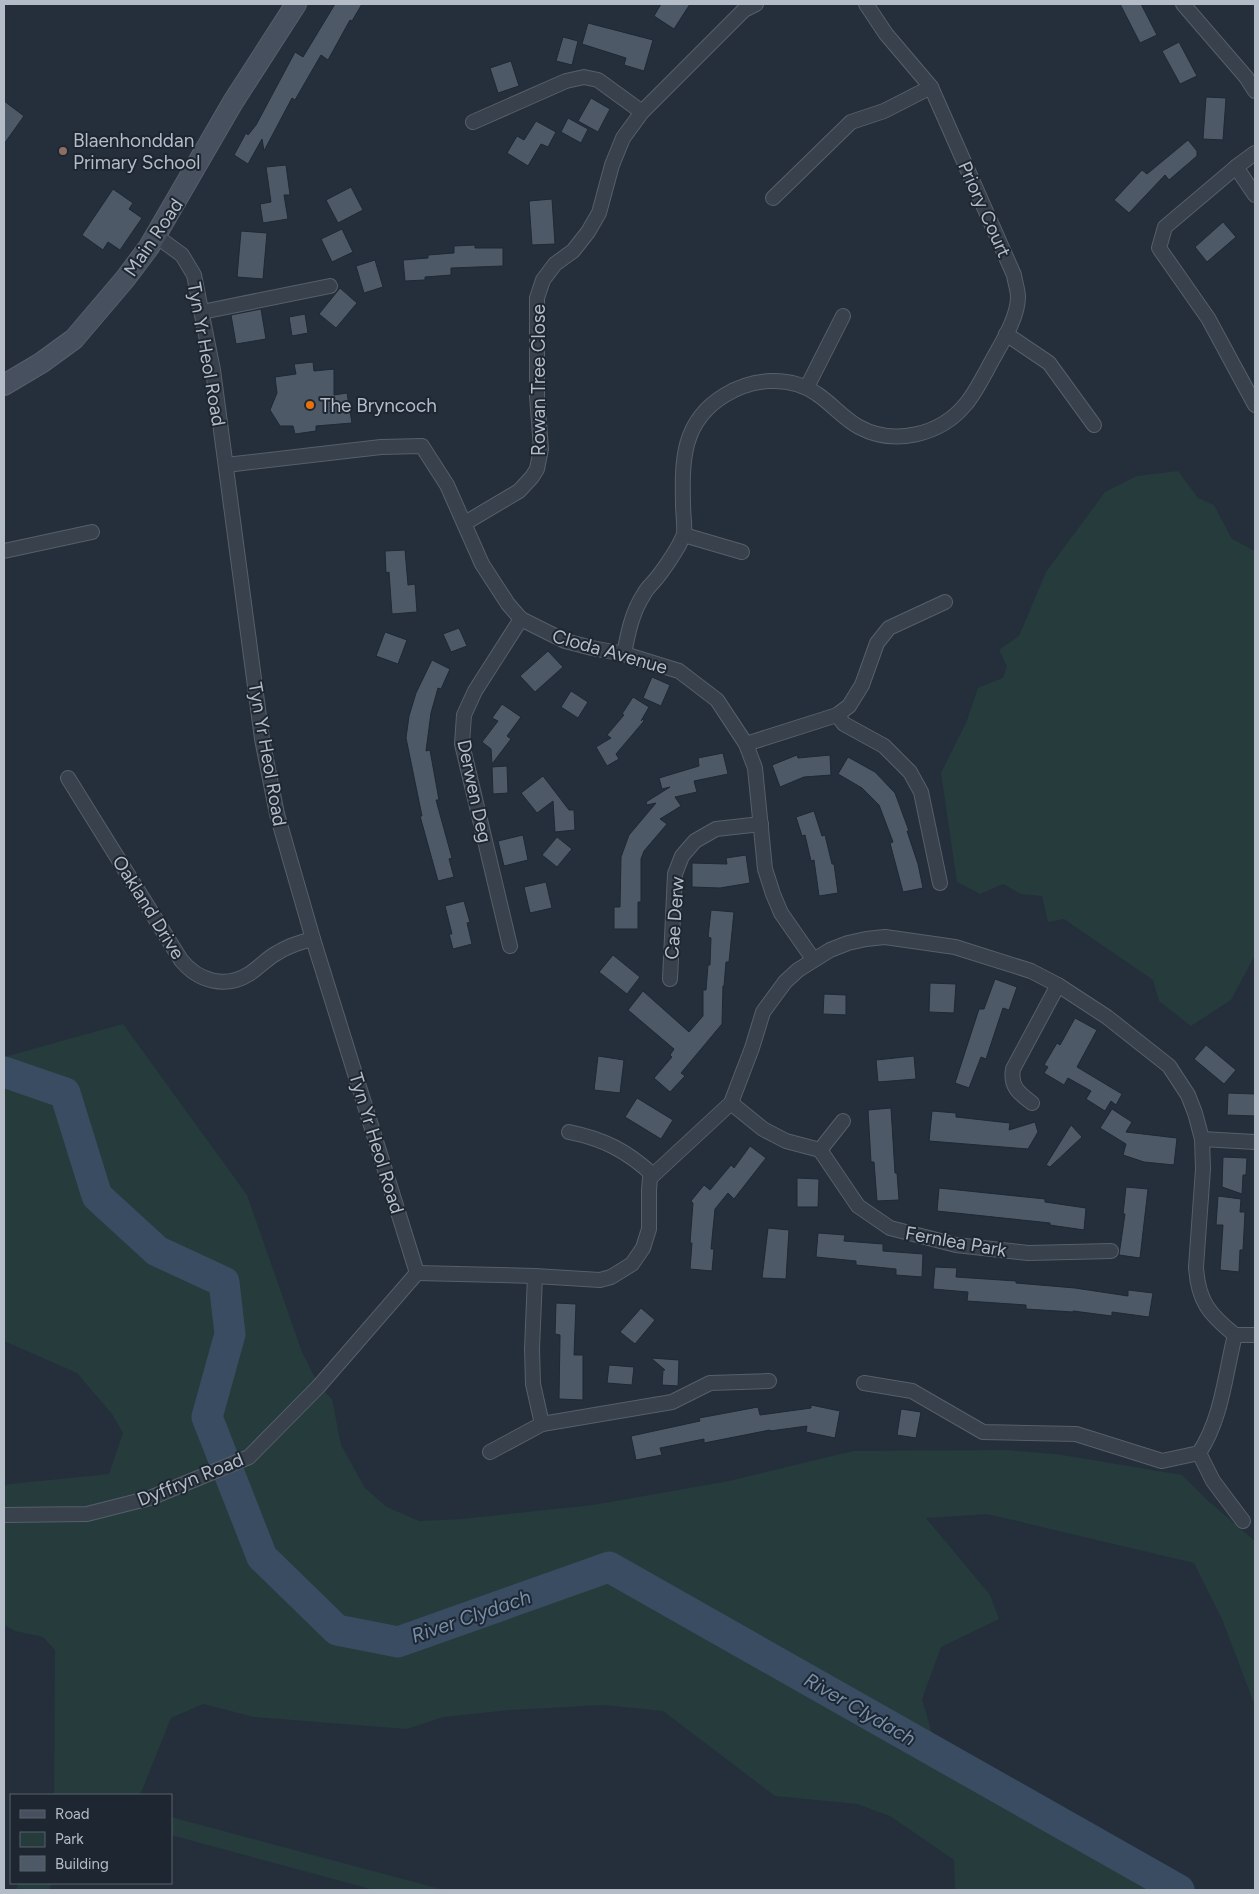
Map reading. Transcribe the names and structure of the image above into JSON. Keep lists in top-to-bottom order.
{
  "streets": {
    "street": [
      "Priory Court",
      "Main Road",
      "Tyn Yr Heol Road",
      "Rowan Tree Close",
      "Cloda Avenue",
      "Derwen Deg",
      "Oakland Drive",
      "Cae Derw",
      "Fernlea Park",
      "Dyffryn Road"
    ]
  },
  "crossings": [
    ["Priory Court", "Cloda Avenue"],
    ["Main Road", "Tyn Yr Heol Road"],
    ["Tyn Yr Heol Road", "Cloda Avenue"],
    ["Tyn Yr Heol Road", "Oakland Drive"],
    ["Tyn Yr Heol Road", "Dyffryn Road"],
    ["Rowan Tree Close", "Cloda Avenue"],
    ["Cloda Avenue", "Derwen Deg"],
    ["Cloda Avenue", "Cae Derw"]
  ],
  "water": ["River Clydach"],
  "places": ["Blaenhonddan Primary School", "The Bryncoch"],
  "legend": ["Road", "Park", "Building"]
}
